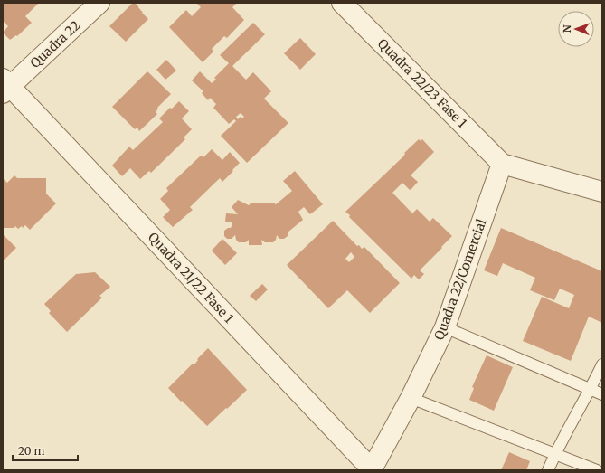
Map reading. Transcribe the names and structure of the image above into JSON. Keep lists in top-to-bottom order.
{
  "streets": {
    "street": [
      "Quadra 22",
      "Quadra 22/23 Fase 1",
      "Quadra 21/22 Fase 1",
      "Quadra 22/Comercial"
    ]
  },
  "crossings": [
    ["Quadra 22", "Quadra 21/22 Fase 1"],
    ["Quadra 22/23 Fase 1", "Quadra 22/Comercial"],
    ["Quadra 21/22 Fase 1", "Quadra 22/Comercial"]
  ],
  "scale_bar": "20 m",
  "north": "left"
}
